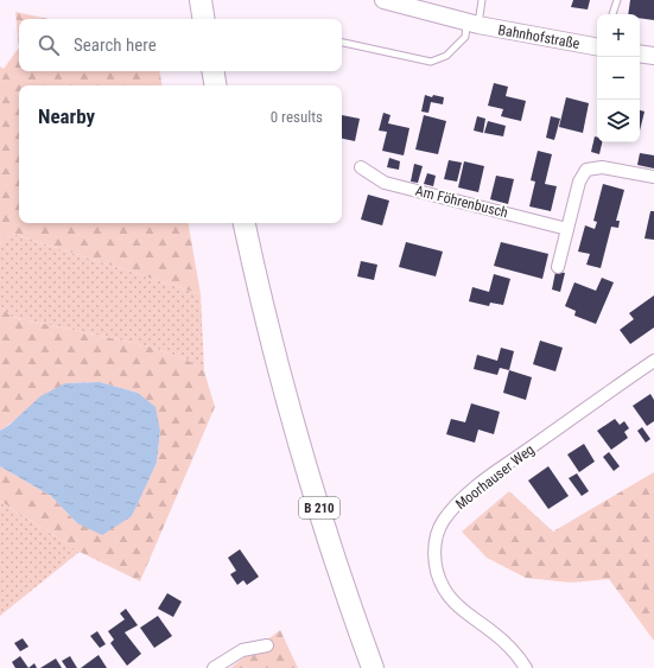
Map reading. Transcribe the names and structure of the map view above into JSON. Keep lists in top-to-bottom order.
{
  "streets": {
    "highway": ["B 210"],
    "street": ["Bahnhofstraße", "Am Föhrenbusch", "Moorhauser Weg"]
  },
  "page": {
    "map_buttons": ["+", "−"],
    "search": "Search here",
    "heading": ["Nearby", "0 results"]
  }
}
